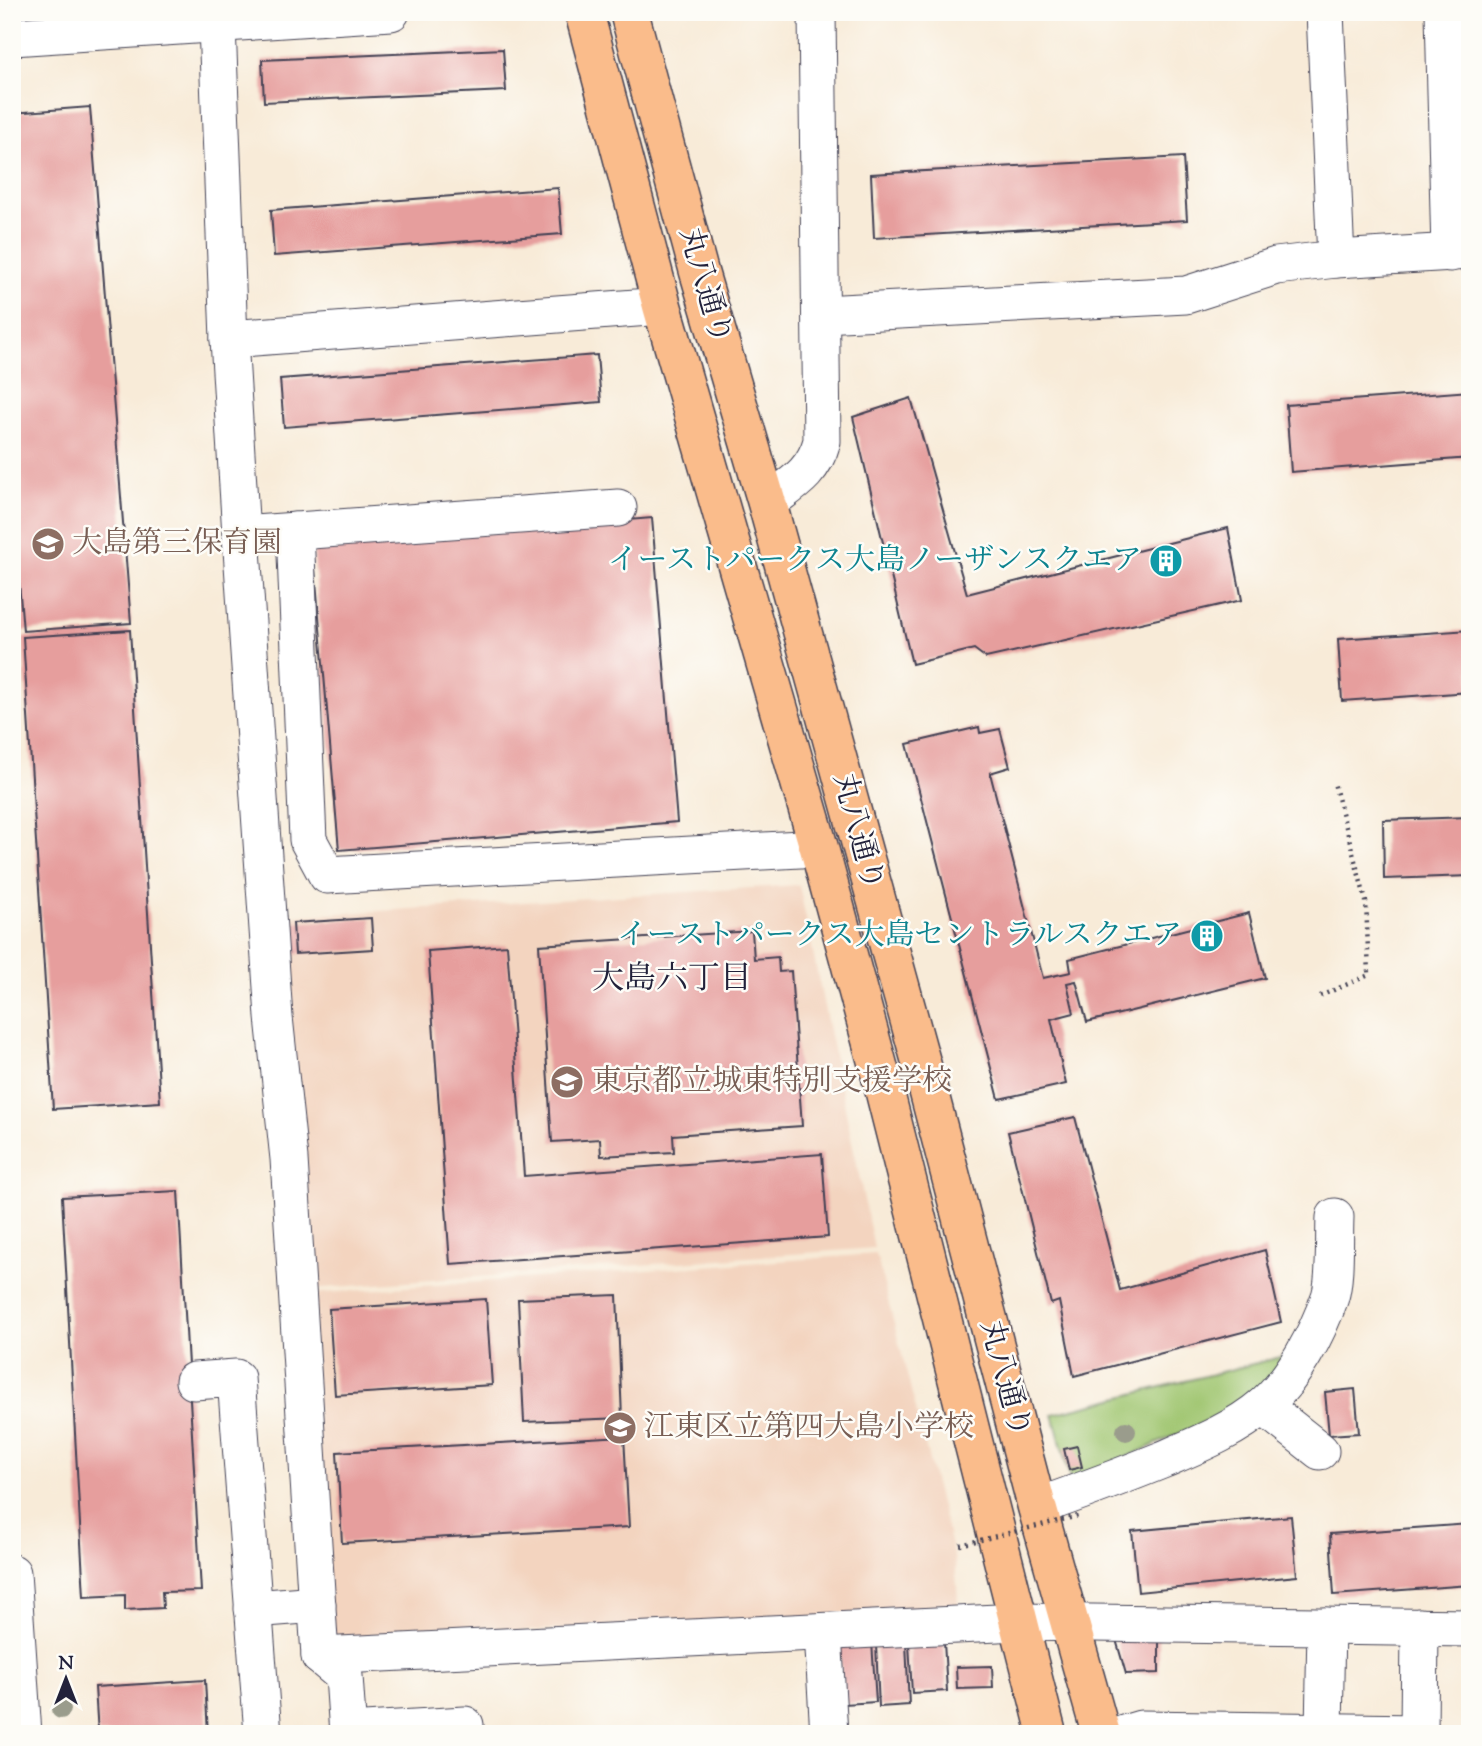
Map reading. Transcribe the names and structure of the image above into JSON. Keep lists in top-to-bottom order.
{
  "streets": {
    "main road": ["丸八通り"]
  },
  "districts": ["大島六丁目"],
  "places": {
    "school or university": ["大島第三保育園", "東京都立城東特別支援学校", "江東区立第四大島小学校"],
    "building": ["イーストパークス大島ノーザンスクエア", "イーストパークス大島セントラルスクエア"]
  },
  "north": "top"
}
